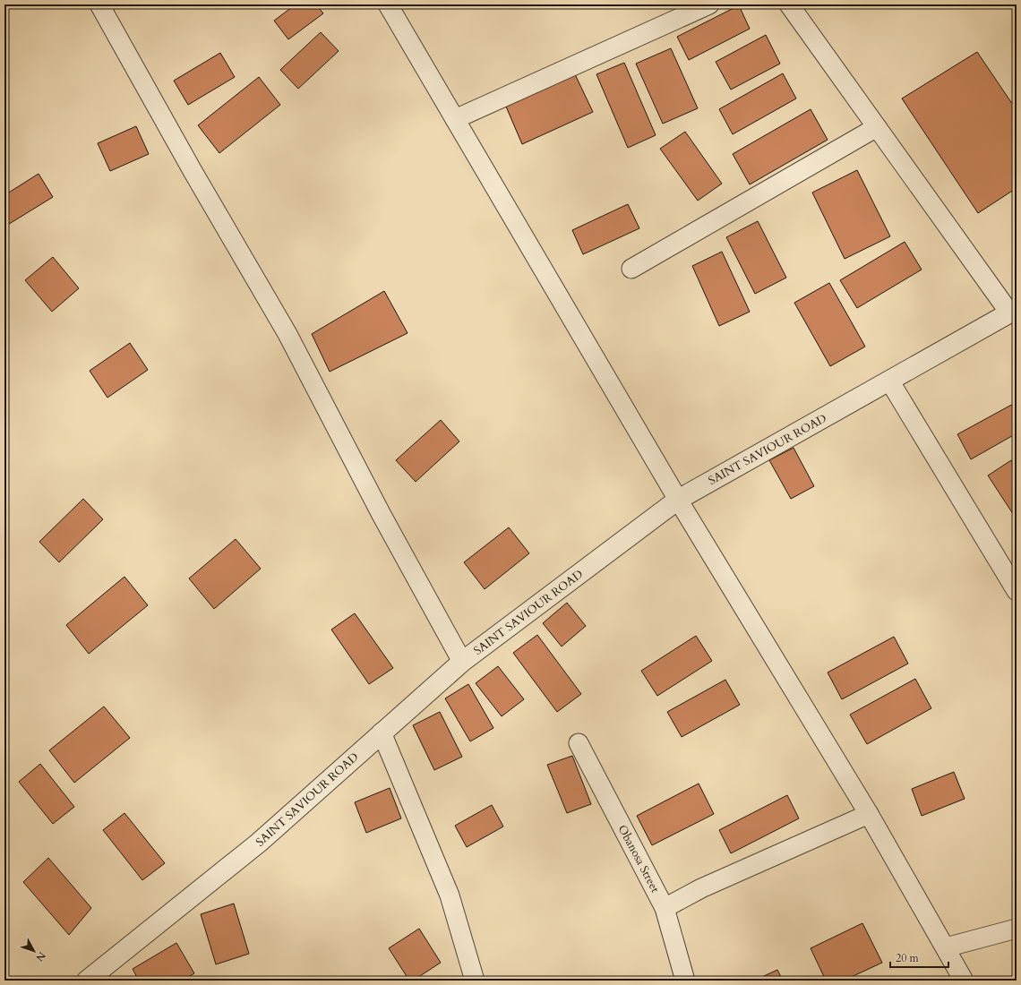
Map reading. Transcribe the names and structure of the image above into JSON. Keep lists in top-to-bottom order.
{
  "streets": {
    "street": ["SAINT SAVIOUR ROAD", "Obanosa Street"]
  },
  "scale_bar": "20 m",
  "north": "bottom right"
}
